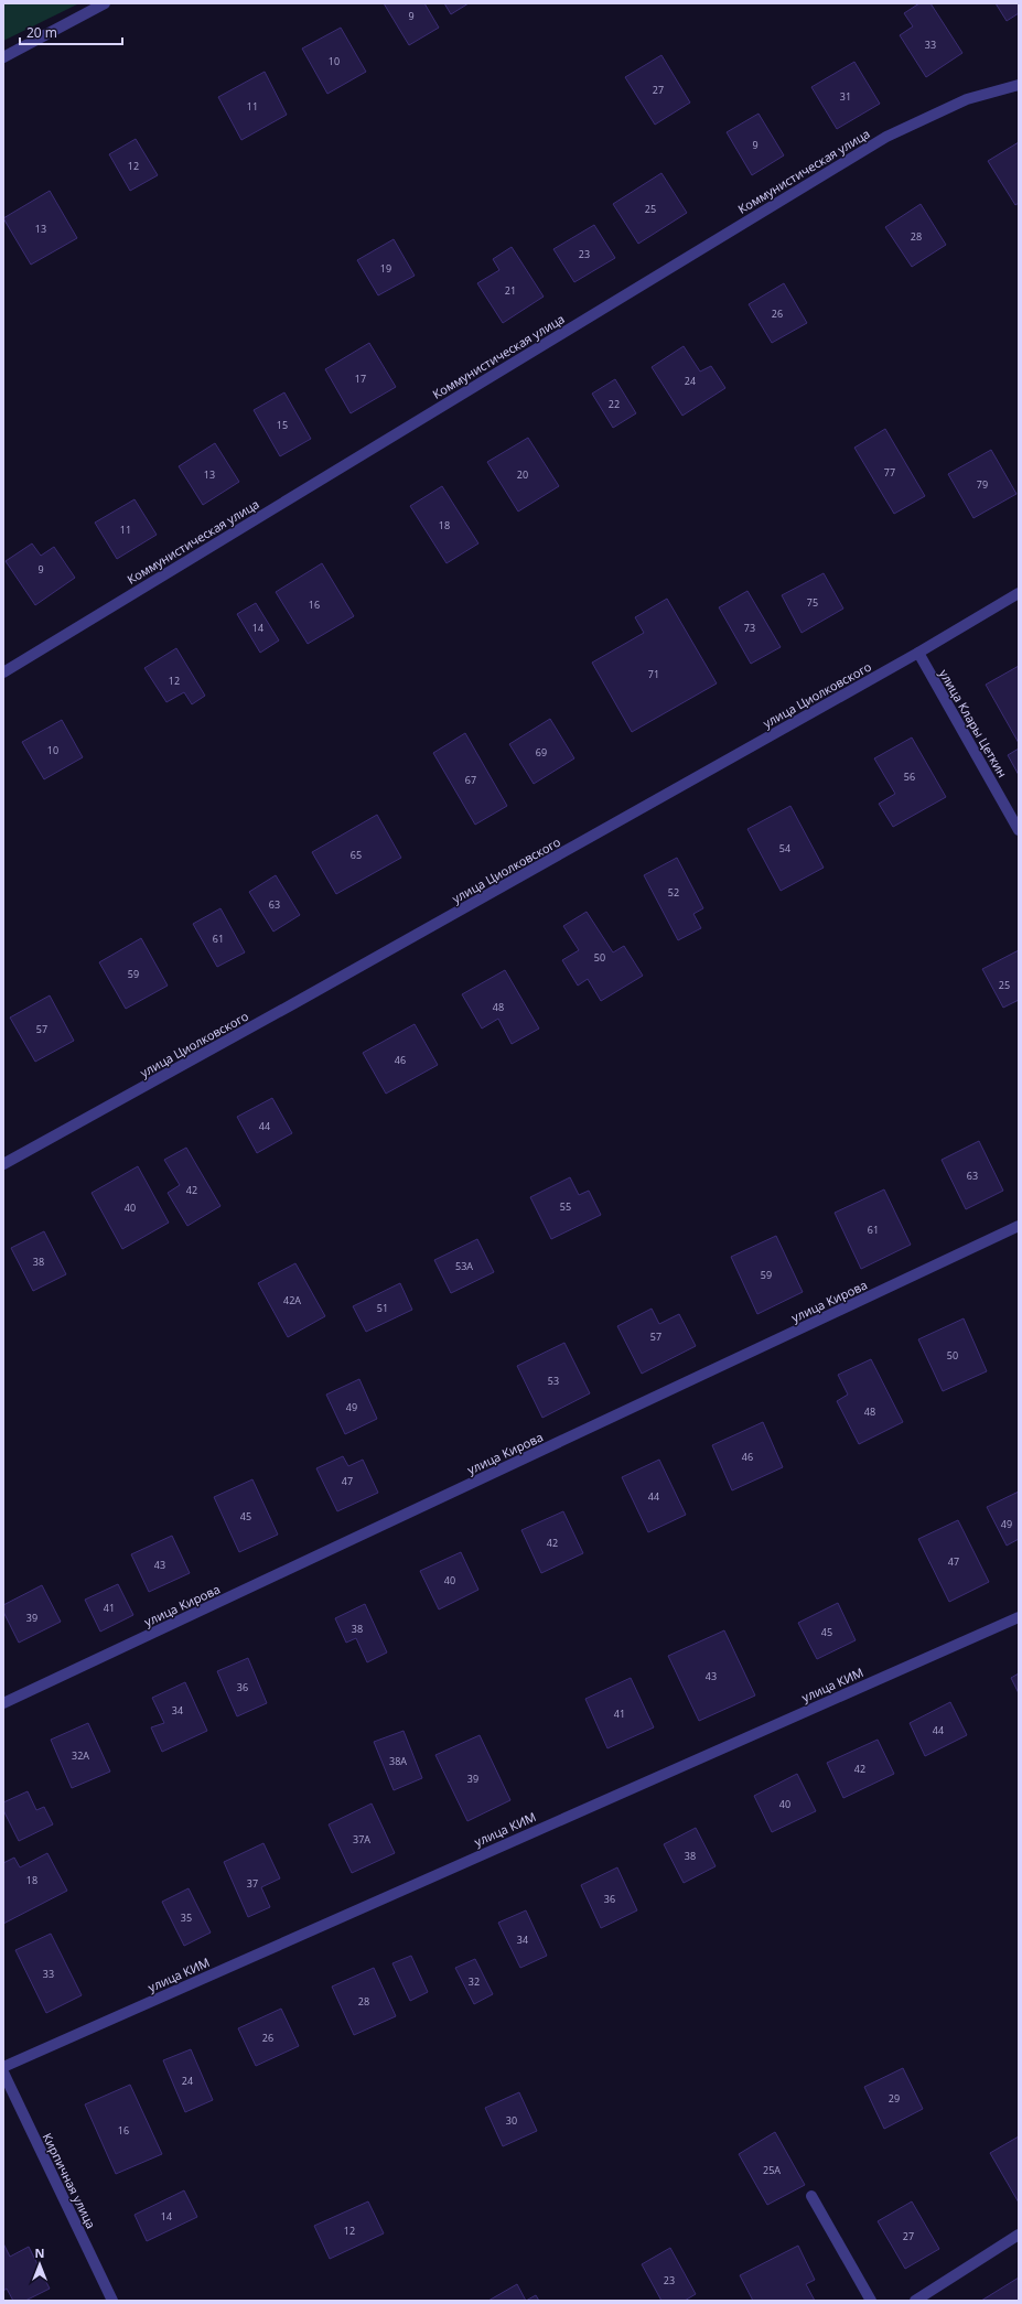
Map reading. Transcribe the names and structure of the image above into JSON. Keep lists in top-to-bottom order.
{
  "streets": {
    "street": [
      "Коммунистическая улица",
      "улица Циолковского",
      "улица Клары Цеткин",
      "улица Кирова",
      "улица КИМ",
      "Кирпичная улица"
    ]
  },
  "crossings": [
    ["улица Циолковского", "улица Клары Цеткин"]
  ],
  "house_numbers": [
    "9",
    "33",
    "10",
    "27",
    "31",
    "11",
    "9",
    "12",
    "25",
    "13",
    "28",
    "23",
    "19",
    "21",
    "26",
    "17",
    "24",
    "22",
    "15",
    "77",
    "13",
    "20",
    "79",
    "18",
    "11",
    "9",
    "75",
    "16",
    "14",
    "73",
    "71",
    "12",
    "10",
    "69",
    "56",
    "67",
    "54",
    "65",
    "52",
    "63",
    "61",
    "50",
    "59",
    "25",
    "48",
    "57",
    "46",
    "44",
    "63",
    "42",
    "55",
    "40",
    "61",
    "38",
    "53А",
    "59",
    "42А",
    "51",
    "57",
    "50",
    "53",
    "49",
    "48",
    "46",
    "47",
    "44",
    "45",
    "49",
    "42",
    "47",
    "43",
    "40",
    "41",
    "39",
    "38",
    "45",
    "43",
    "36",
    "34",
    "41",
    "44",
    "32А",
    "38А",
    "42",
    "39",
    "40",
    "37А",
    "38",
    "18",
    "37",
    "36",
    "35",
    "34",
    "33",
    "32",
    "28",
    "26",
    "24",
    "29",
    "30",
    "16",
    "25А",
    "14",
    "12",
    "27",
    "23"
  ],
  "scale_bar": "20 m",
  "north": "top"
}
